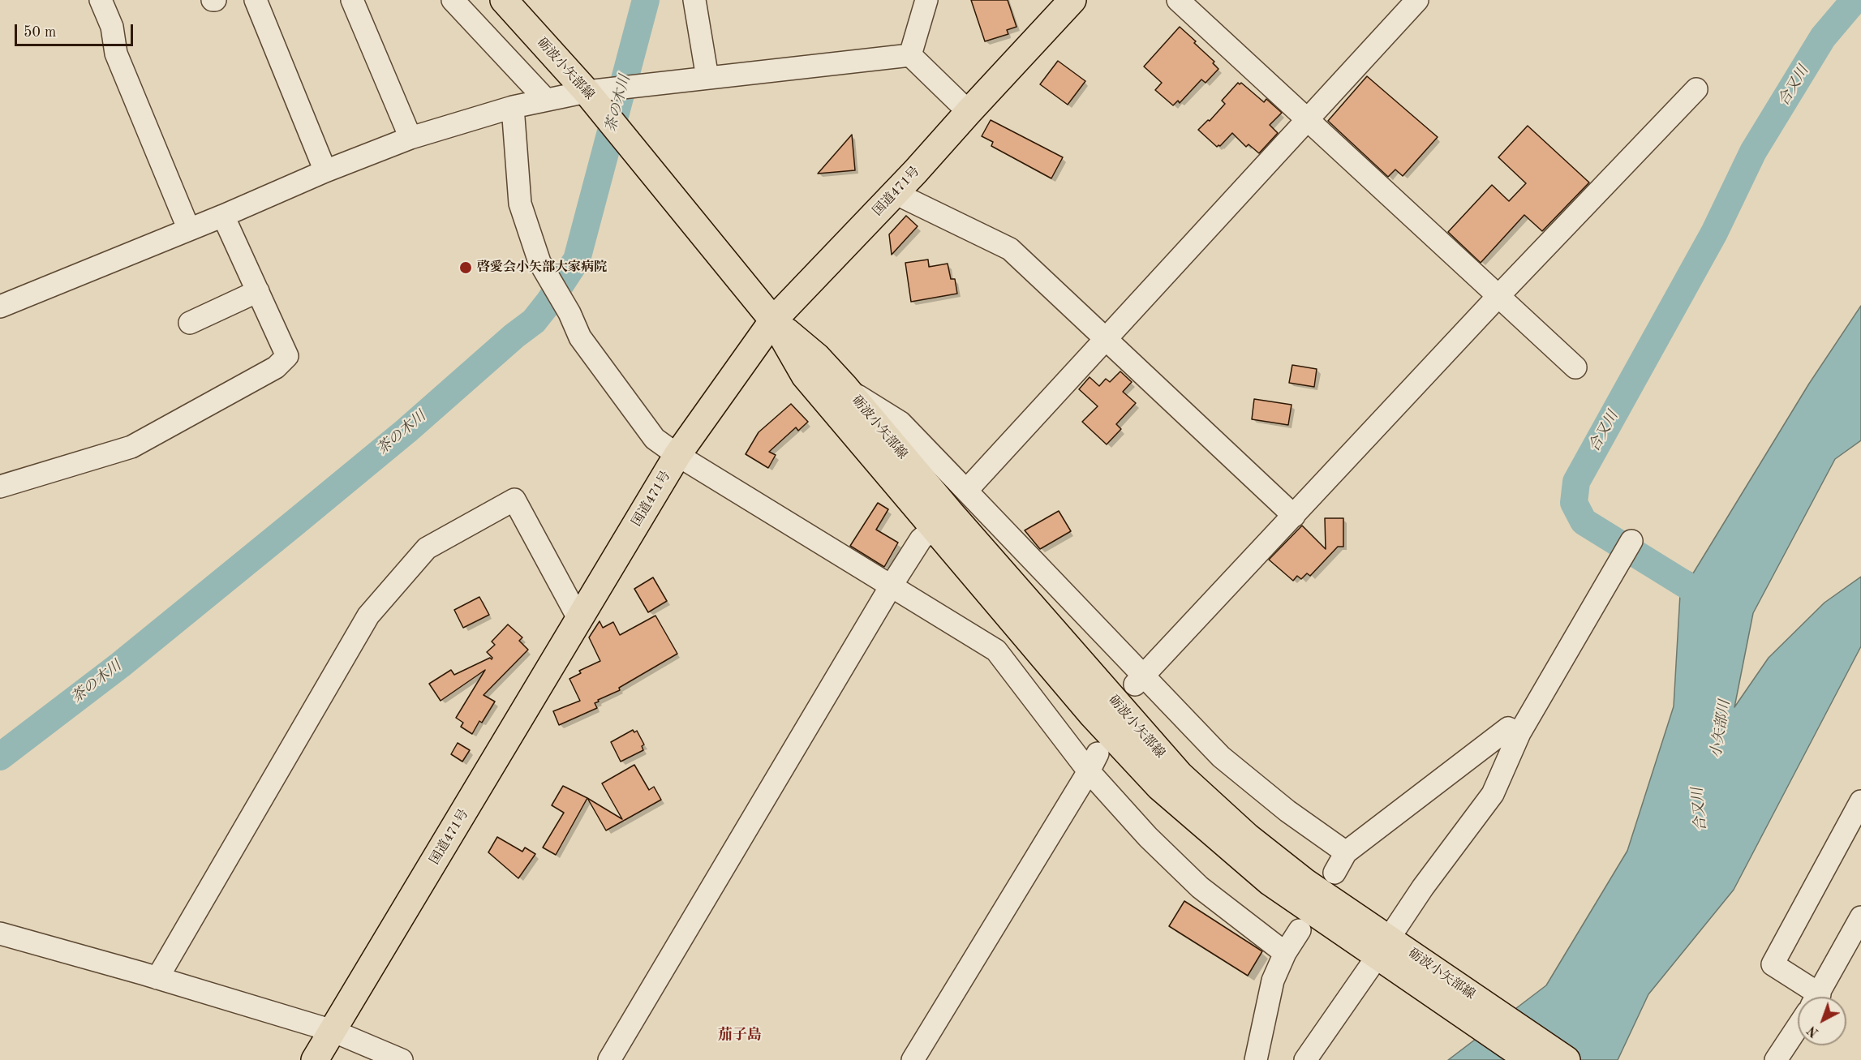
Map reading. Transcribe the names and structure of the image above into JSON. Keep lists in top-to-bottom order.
{
  "streets": {
    "main road": ["砺波小矢部線", "国道471号"]
  },
  "crossings": [
    ["砺波小矢部線", "国道471号"]
  ],
  "districts": ["茄子島"],
  "water": ["合又川", "茶の木川", "小矢部川"],
  "places": ["啓愛会小矢部大家病院"],
  "scale_bar": "50 m",
  "north": "bottom left"
}
